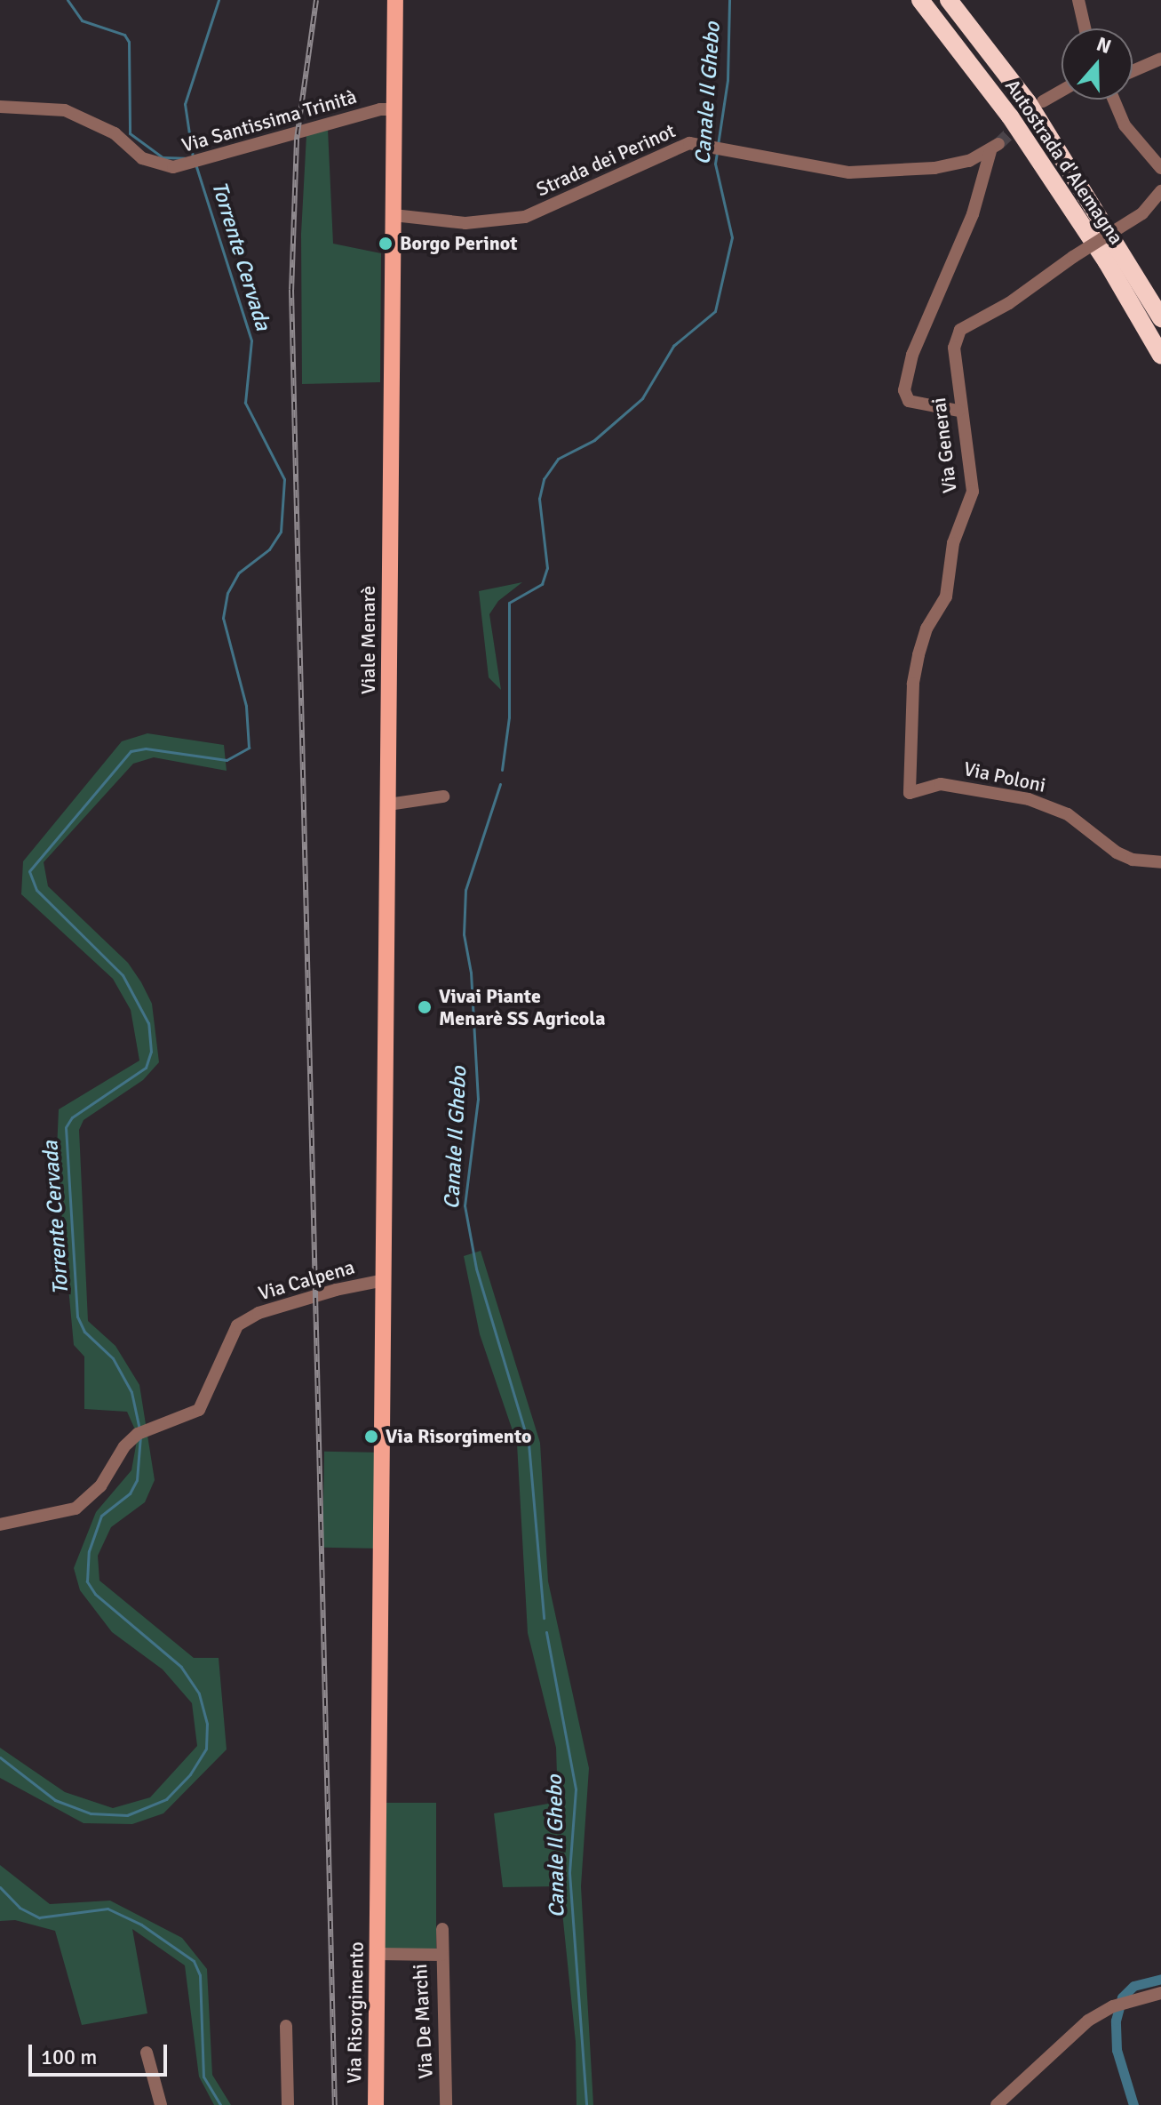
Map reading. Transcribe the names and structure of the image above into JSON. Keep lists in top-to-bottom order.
{
  "streets": {
    "highway": ["Autostrada d'Alemagna"],
    "main road": ["Viale Menarè", "Via Risorgimento"],
    "street": [
      "Via Santissima Trinità",
      "Strada dei Perinot",
      "Via Generai",
      "Via Poloni",
      "Via Calpena",
      "Via De Marchi"
    ]
  },
  "crossings": [
    ["Via Santissima Trinità", "Viale Menarè"],
    ["Strada dei Perinot", "Via Generai"],
    ["Strada dei Perinot", "Viale Menarè"],
    ["Via Generai", "Via Poloni"],
    ["Viale Menarè", "Via Calpena"],
    ["Viale Menarè", "Via Risorgimento"],
    ["Via Calpena", "Via Risorgimento"],
    ["Via Risorgimento", "Via De Marchi"]
  ],
  "water": ["Canale Il Ghebo", "Torrente Cervada"],
  "places": ["Borgo Perinot", "Vivai Piante Menarè SS Agricola", "Via Risorgimento"],
  "scale_bar": "100 m",
  "north": "top"
}
